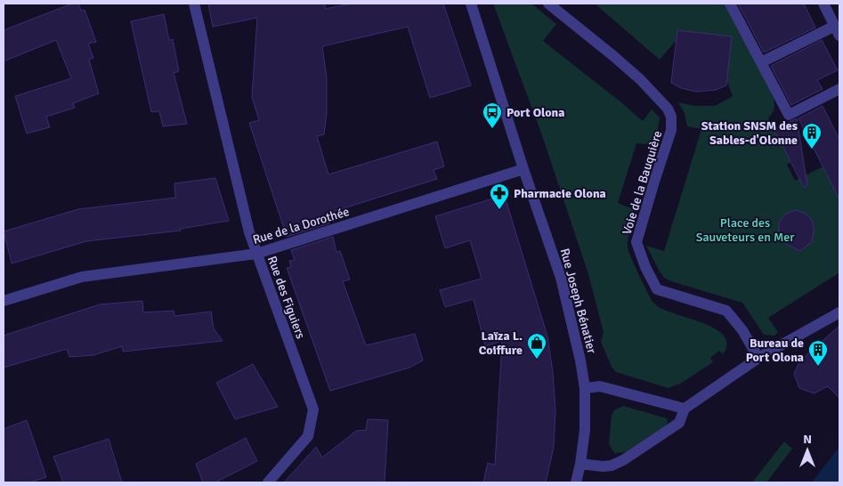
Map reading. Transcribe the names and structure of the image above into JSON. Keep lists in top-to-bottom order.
{
  "streets": {
    "street": [
      "Voie de la Bauquière",
      "Rue de la Dorothée",
      "Rue des Figuiers",
      "Rue Joseph Bénatier"
    ]
  },
  "crossings": [
    ["Rue de la Dorothée", "Rue des Figuiers"],
    ["Rue de la Dorothée", "Rue Joseph Bénatier"]
  ],
  "parks": ["Place des Sauveteurs en Mer"],
  "places": {
    "bus stop": ["Port Olona"],
    "building": ["Station SNSM des Sables-d'Olonne", "Bureau de Port Olona"],
    "pharmacy": ["Pharmacie Olona"],
    "shop": ["Laïza L. Coiffure"]
  },
  "north": "top"
}
